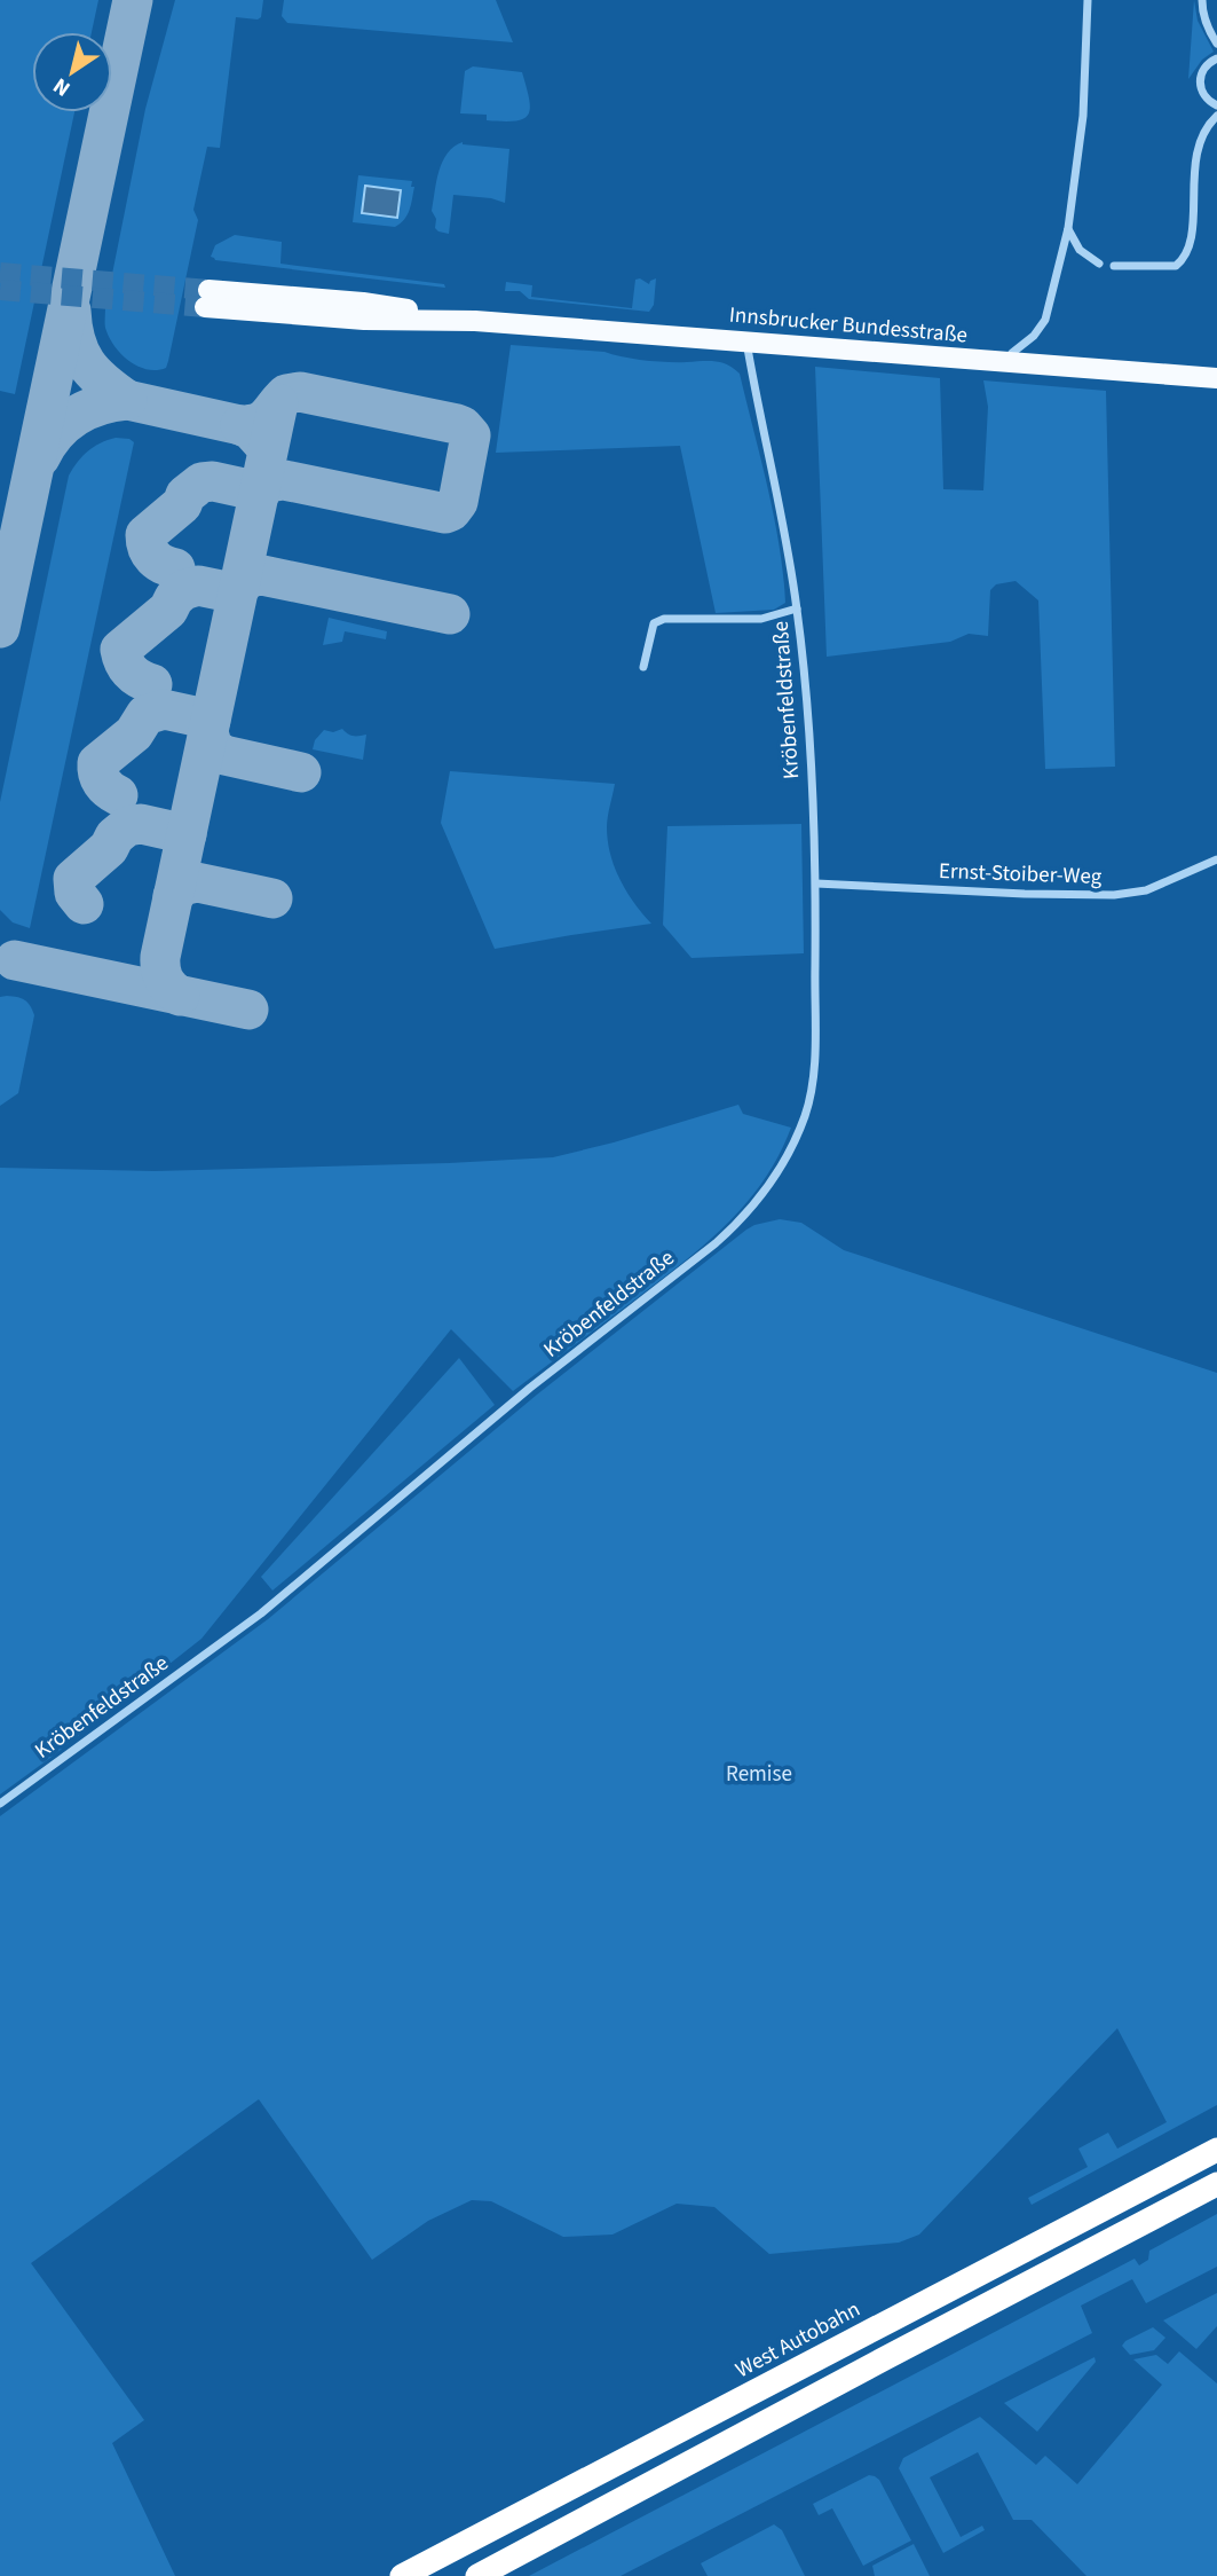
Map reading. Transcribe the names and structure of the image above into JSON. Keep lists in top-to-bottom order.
{
  "streets": {
    "highway": ["West Autobahn"],
    "main road": ["Innsbrucker Bundesstraße"],
    "street": ["Kröbenfeldstraße", "Ernst-Stoiber-Weg"]
  },
  "crossings": [
    ["Innsbrucker Bundesstraße", "Kröbenfeldstraße"],
    ["Kröbenfeldstraße", "Ernst-Stoiber-Weg"]
  ],
  "parks": ["Remise"],
  "north": "bottom left"
}
